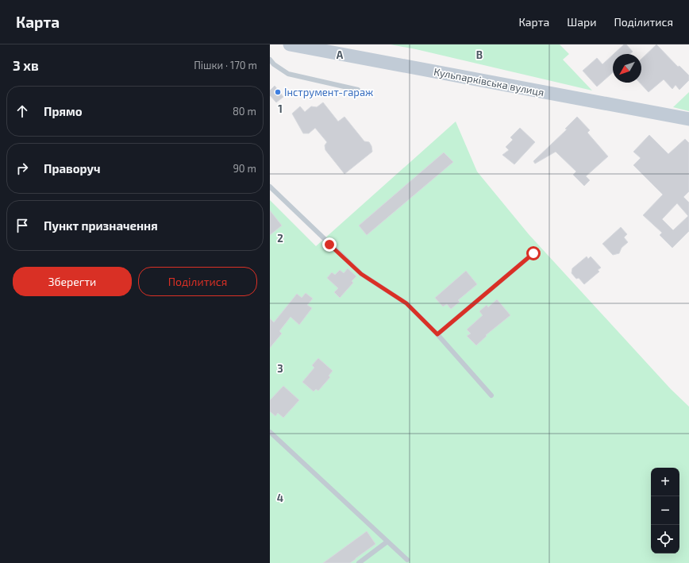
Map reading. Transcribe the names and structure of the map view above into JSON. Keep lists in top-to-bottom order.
{
  "streets": {
    "main road": ["Кульпарківська вулиця"]
  },
  "places": ["Інструмент-гараж"],
  "north": "bottom left",
  "page": {
    "header": "Карта",
    "nav": ["Карта", "Шари", "Поділитися"],
    "heading": ["3 хв", "Пішки · 170 m"],
    "list": [
      ["Прямо", "80 m"],
      ["Праворуч", "90 m"],
      "Пункт призначення"
    ],
    "buttons": ["Зберегти", "Поділитися"],
    "map_buttons": ["+", "−"]
  },
  "grid": {
    "columns": ["A", "B"],
    "rows": [
      "1",
      "2",
      "3",
      "4"
    ]
  }
}
